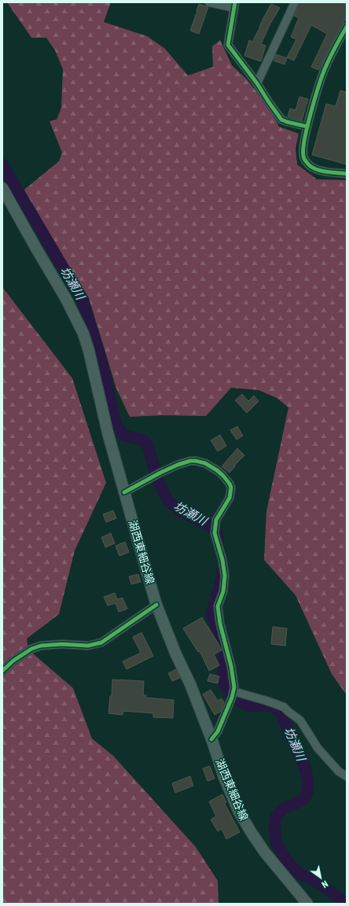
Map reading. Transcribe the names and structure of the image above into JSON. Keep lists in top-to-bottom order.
{
  "streets": {
    "main road": ["湖西東細谷線"]
  },
  "water": ["坊瀬川"],
  "north": "bottom right"
}
